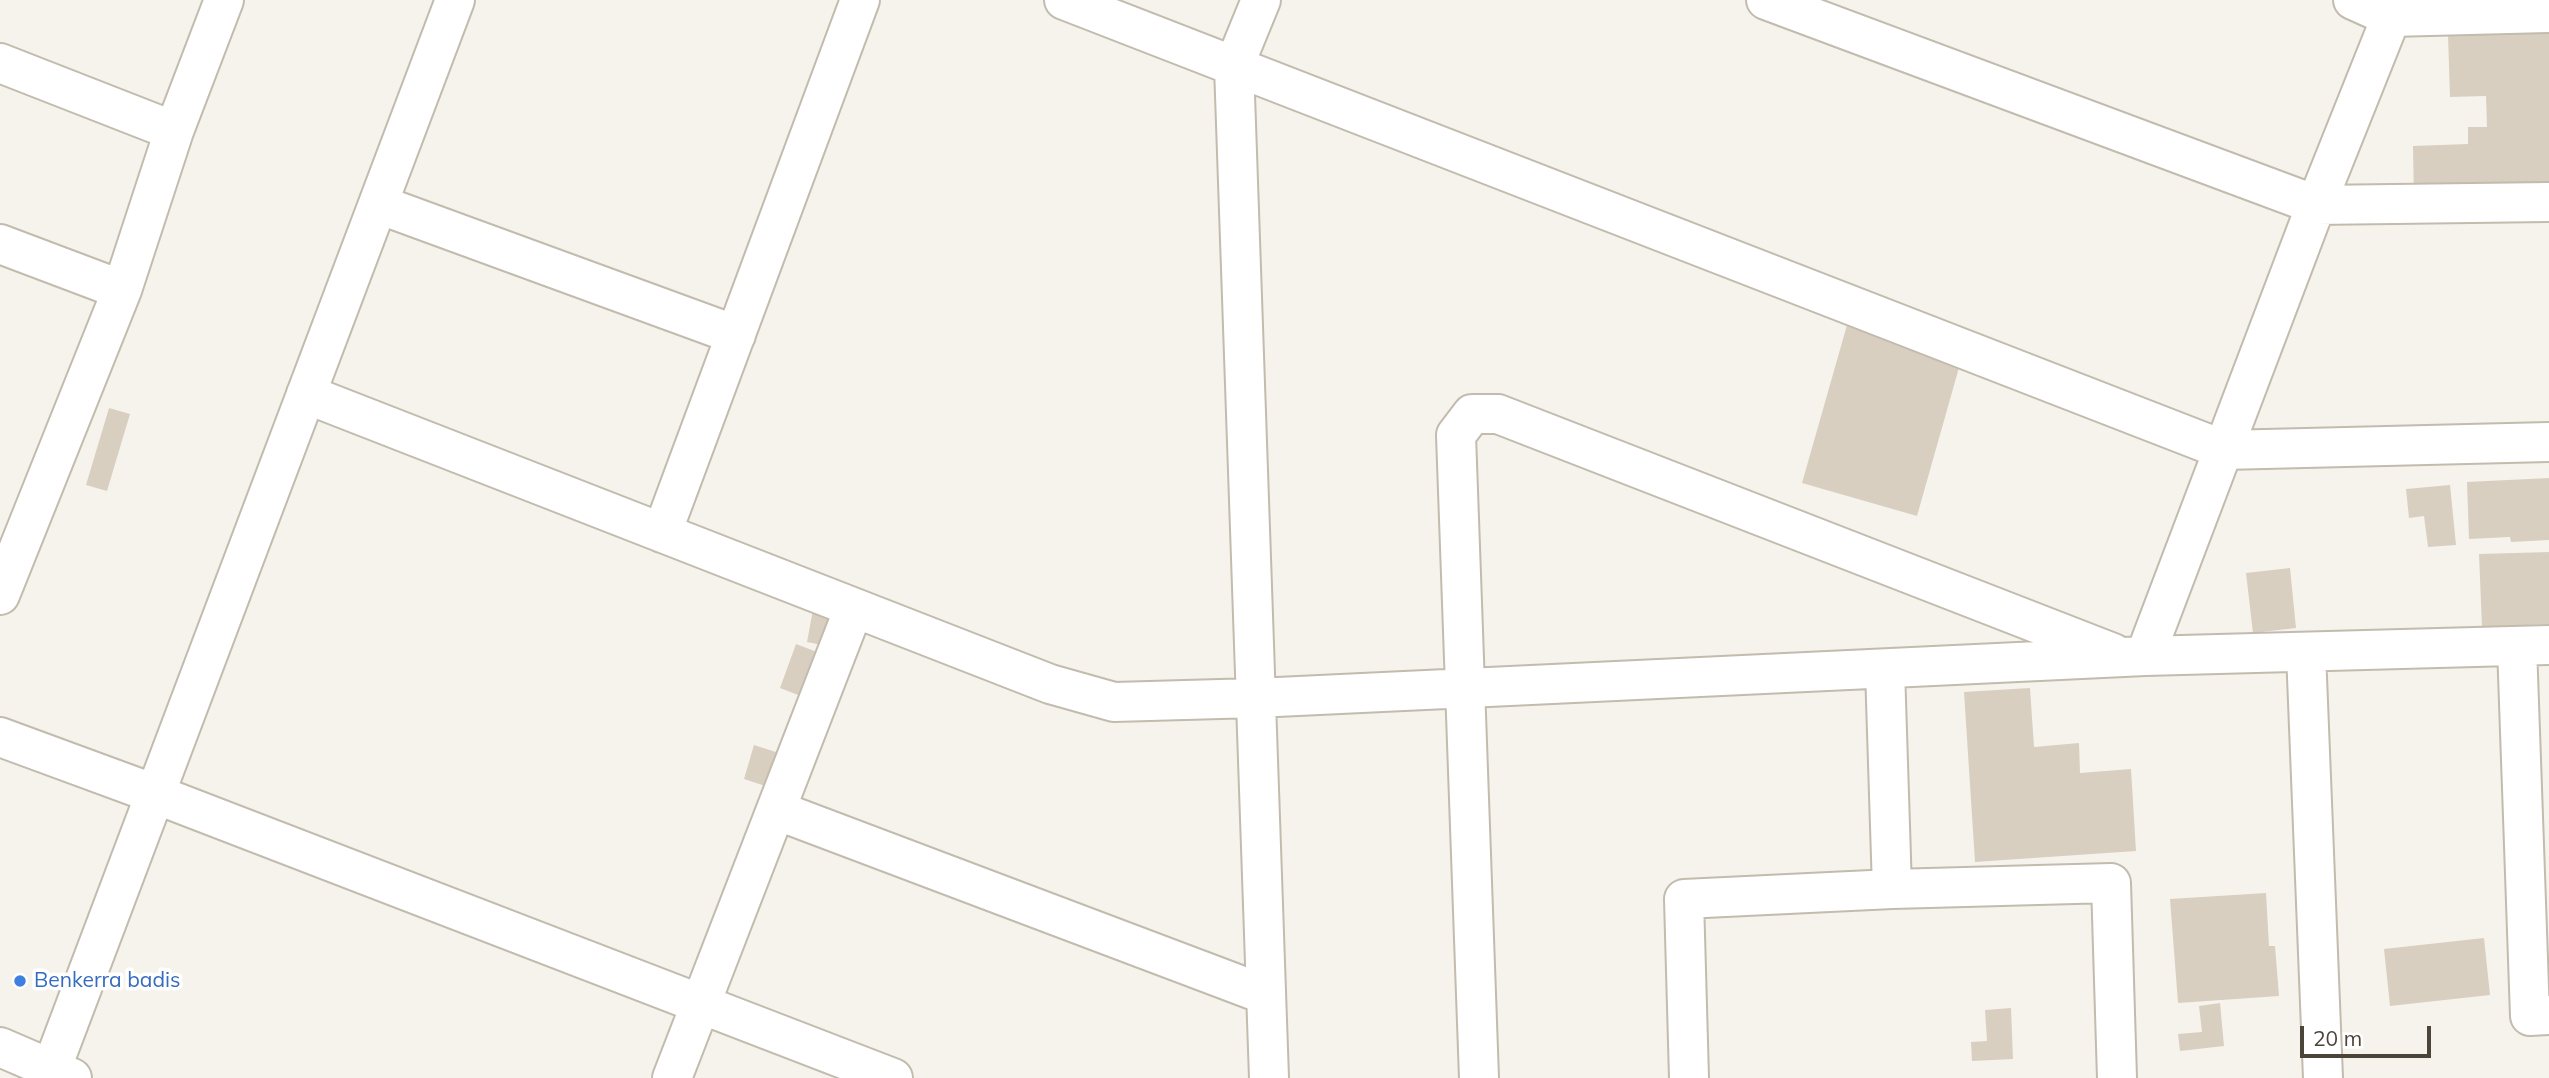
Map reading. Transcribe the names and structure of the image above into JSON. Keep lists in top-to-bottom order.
{
  "places": ["Benkerra badis"],
  "scale_bar": "20 m"
}
